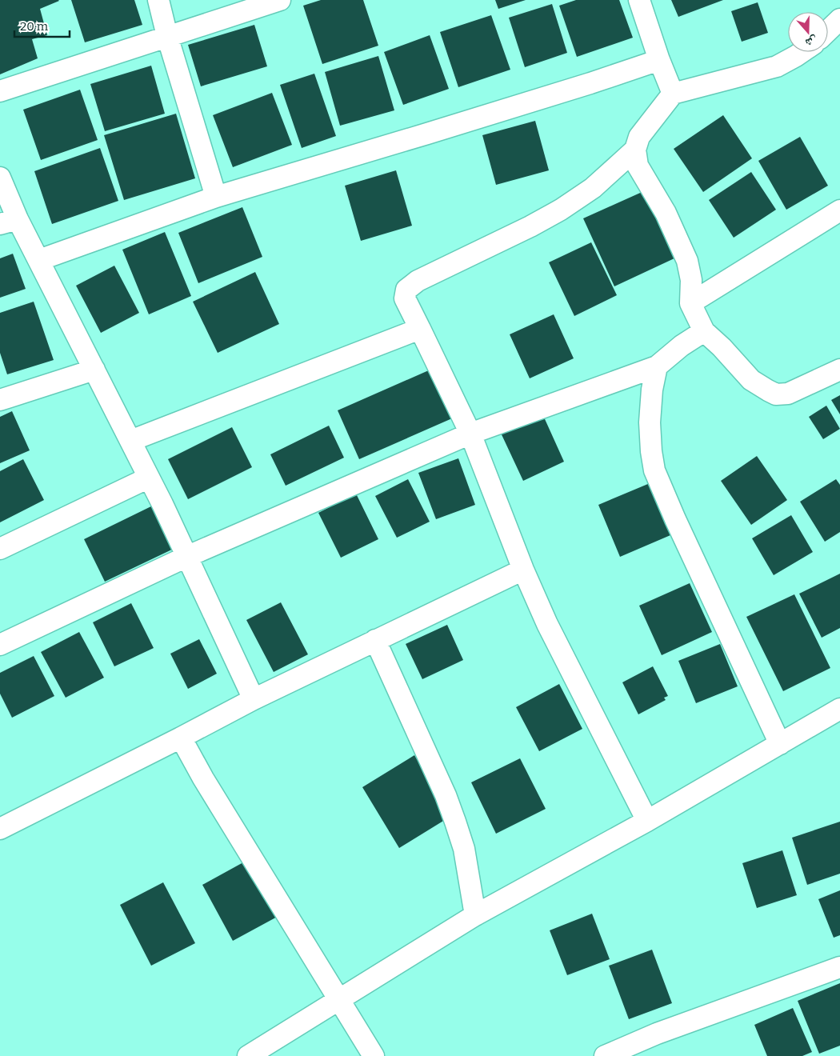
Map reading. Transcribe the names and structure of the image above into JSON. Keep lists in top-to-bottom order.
{
  "scale_bar": "20 m",
  "north": "bottom"
}
